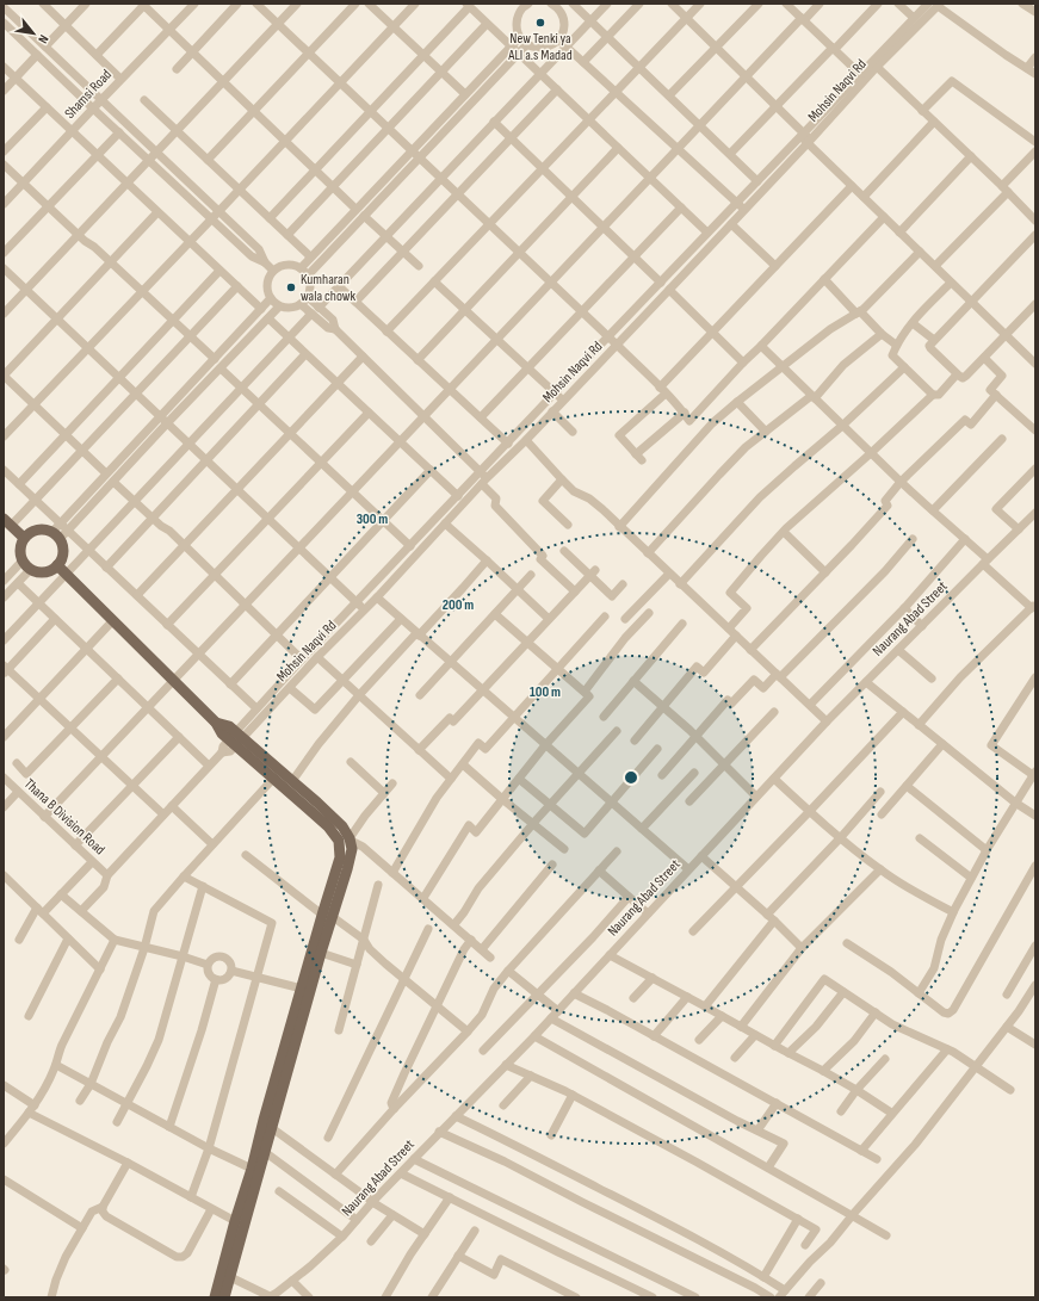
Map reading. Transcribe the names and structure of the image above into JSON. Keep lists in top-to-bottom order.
{
  "streets": {
    "street": [
      "Mohsin Naqvi Rd",
      "Shamsi Road",
      "Naurang Abad Street",
      "Thana B Division Road"
    ]
  },
  "crossings": [
    ["Mohsin Naqvi Rd", "Thana B Division Road"]
  ],
  "places": ["New Tenki ya ALI a.s Madad", "Kumharan wala chowk"],
  "north": "bottom right",
  "rings": ["300 m", "200 m", "100 m"]
}
